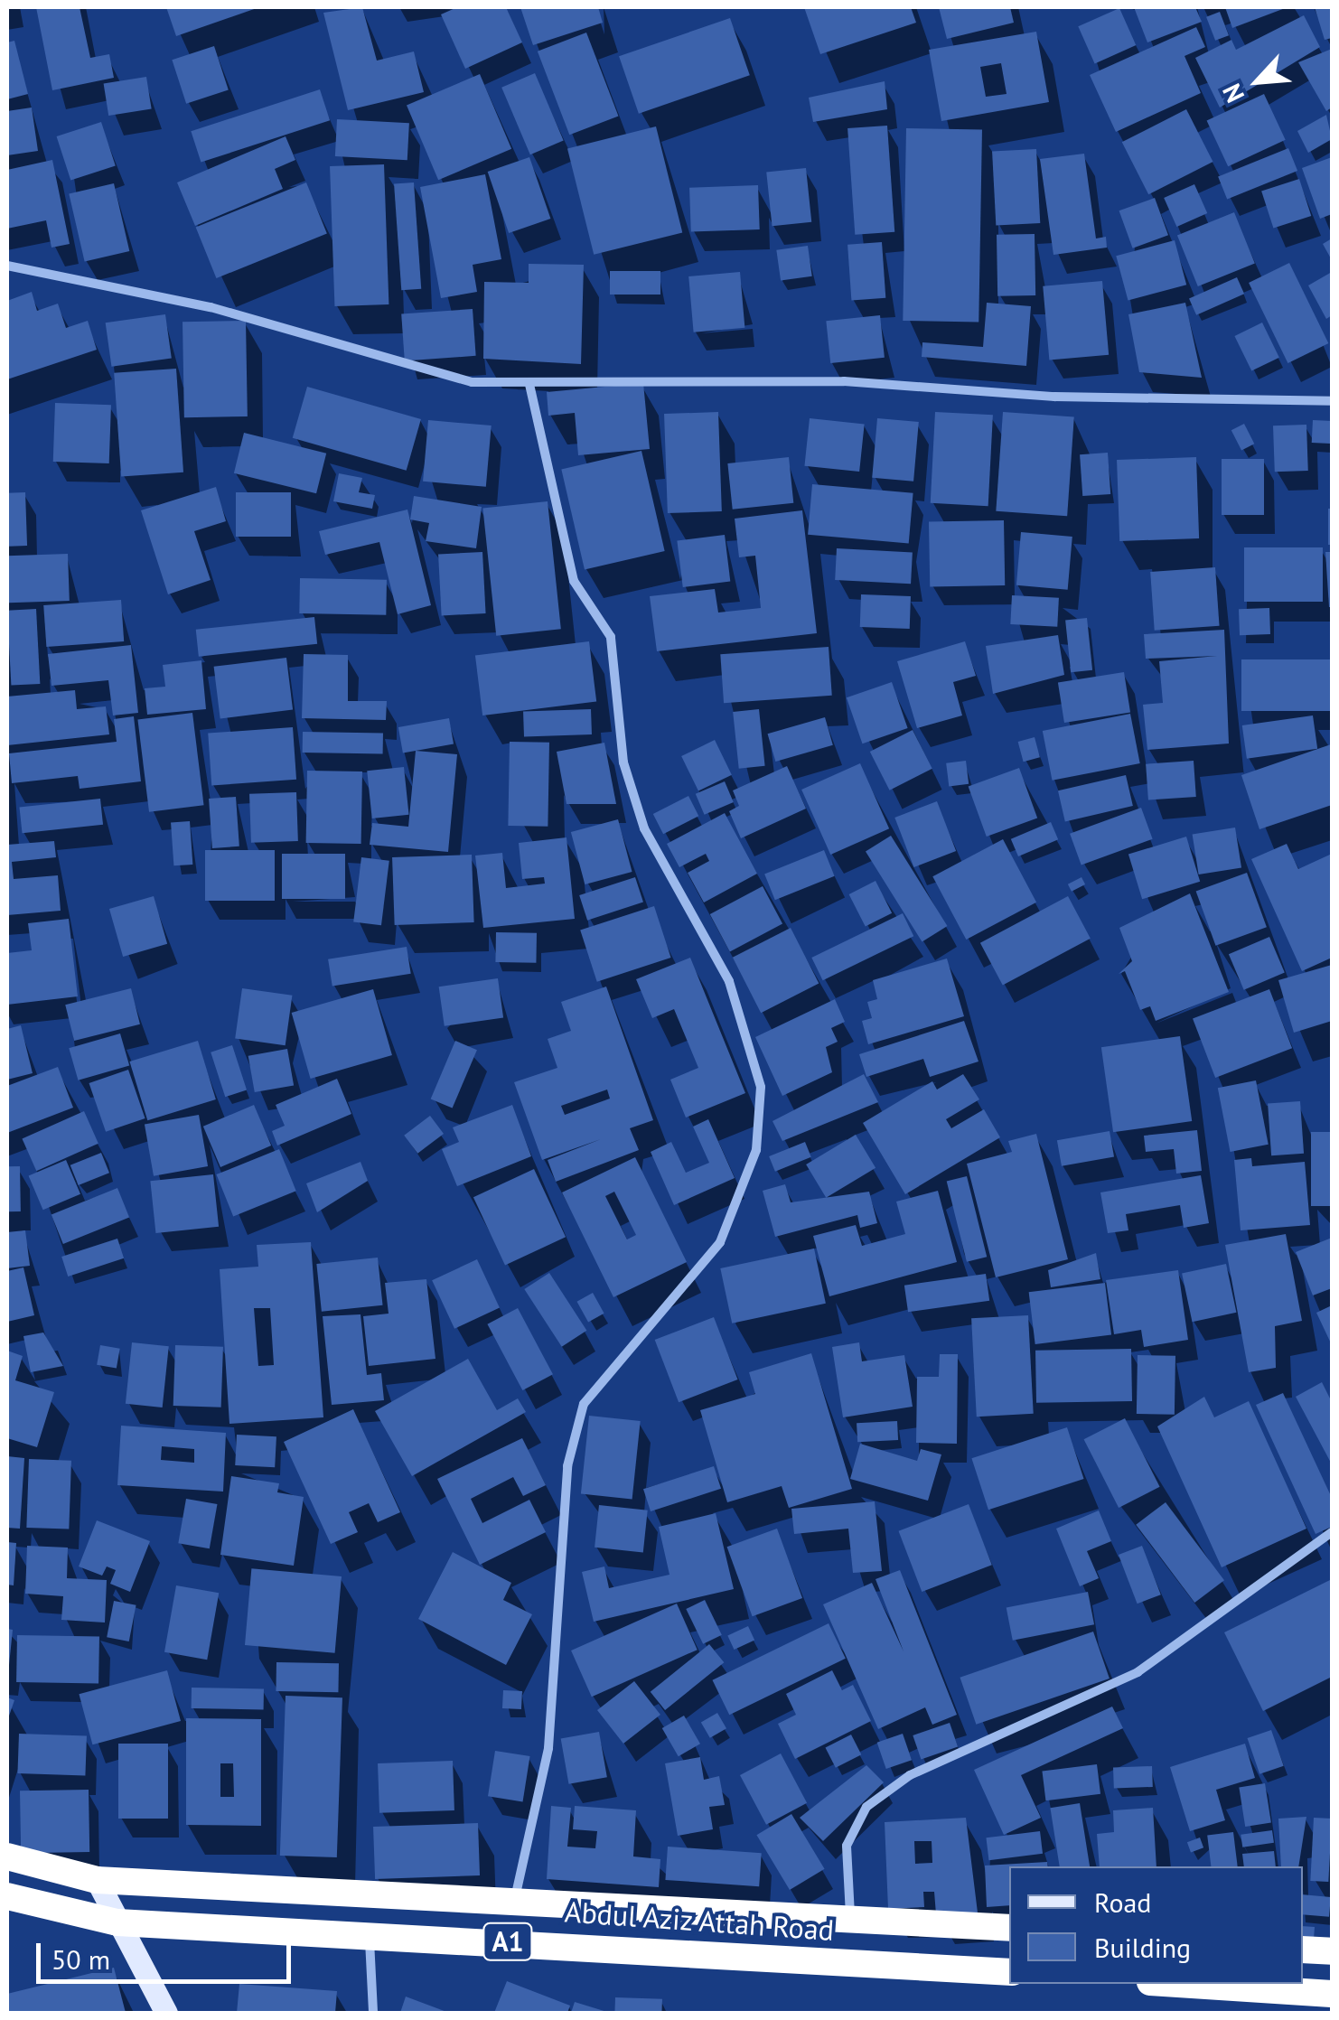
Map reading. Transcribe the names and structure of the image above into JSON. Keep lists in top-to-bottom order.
{
  "streets": {
    "highway": ["Abdul Aziz Attah Road", "A1"]
  },
  "legend": ["Road", "Building"],
  "scale_bar": "50 m",
  "north": "bottom left"
}
